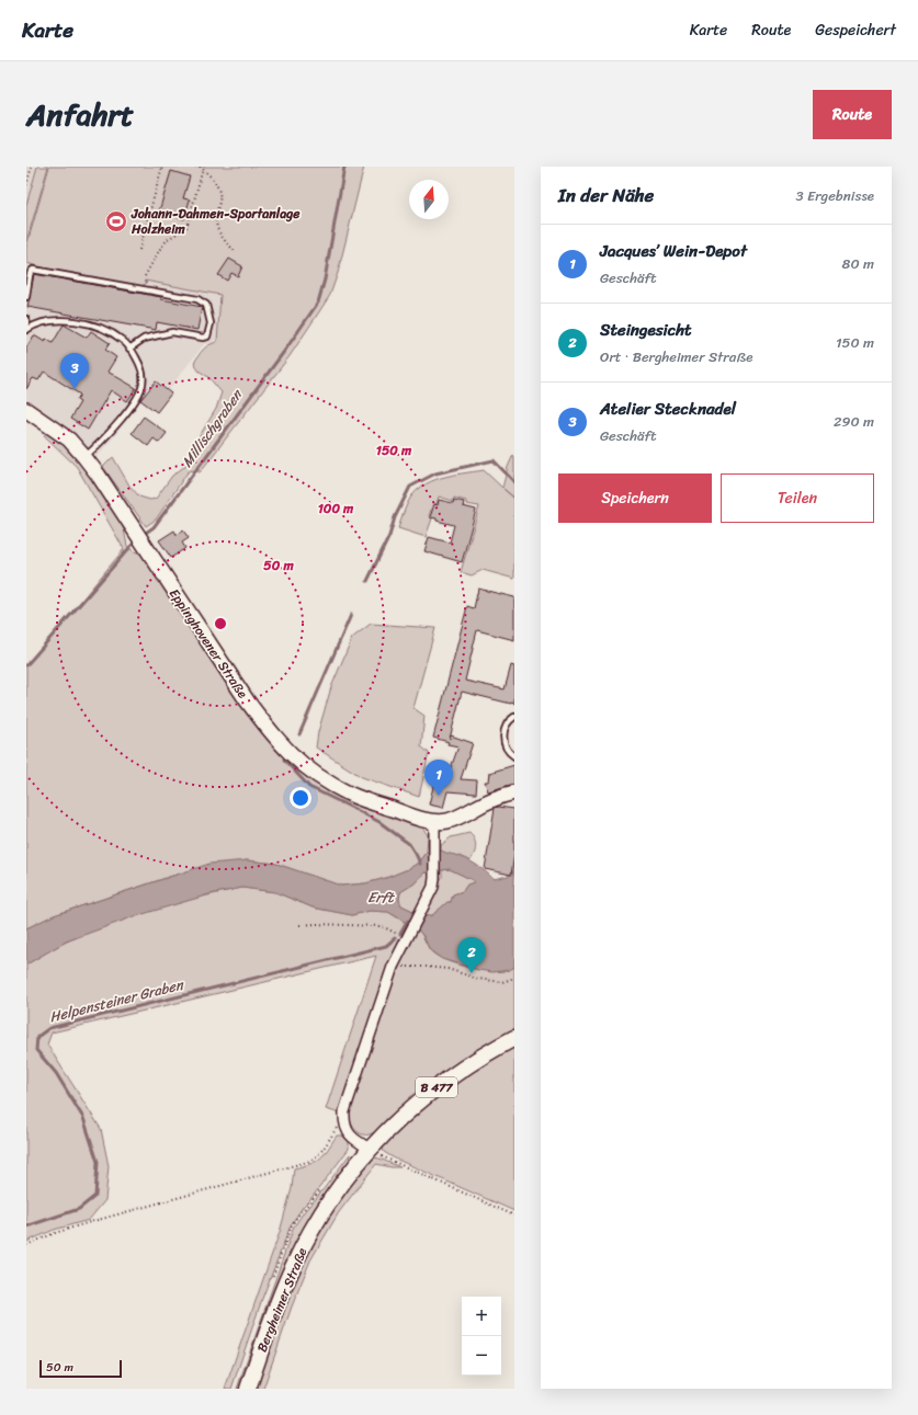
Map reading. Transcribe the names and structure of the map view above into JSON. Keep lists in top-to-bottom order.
{
  "streets": {
    "main road": ["Eppinghovener Straße", "B 477", "Bergheimer Straße"]
  },
  "water": ["Millischgraben", "Erft", "Helpensteiner Graben"],
  "places": {
    "sports": ["Johann-Dahmen-Sportanlage Holzheim"]
  },
  "scale_bar": "50 m",
  "north": "top",
  "page": {
    "header": "Karte",
    "nav": ["Karte", "Route", "Gespeichert"],
    "title": "Anfahrt",
    "buttons": [
      "Route",
      ["Speichern", "Teilen"]
    ],
    "heading": ["In der Nähe", "3 Ergebnisse"],
    "list": [
      {
        "mark": "1",
        "name": "Jacques’ Wein-Depot",
        "note": "Geschäft",
        "value": "80 m"
      },
      {
        "mark": "2",
        "name": "Steingesicht",
        "note": "Ort · Bergheimer Straße",
        "value": "150 m"
      },
      {
        "mark": "3",
        "name": "Atelier Stecknadel",
        "note": "Geschäft",
        "value": "290 m"
      }
    ],
    "pins": ["3", "1", "2"],
    "map_buttons": ["+", "−"],
    "scale": "50 m"
  },
  "rings": ["150 m", "100 m", "50 m"]
}
